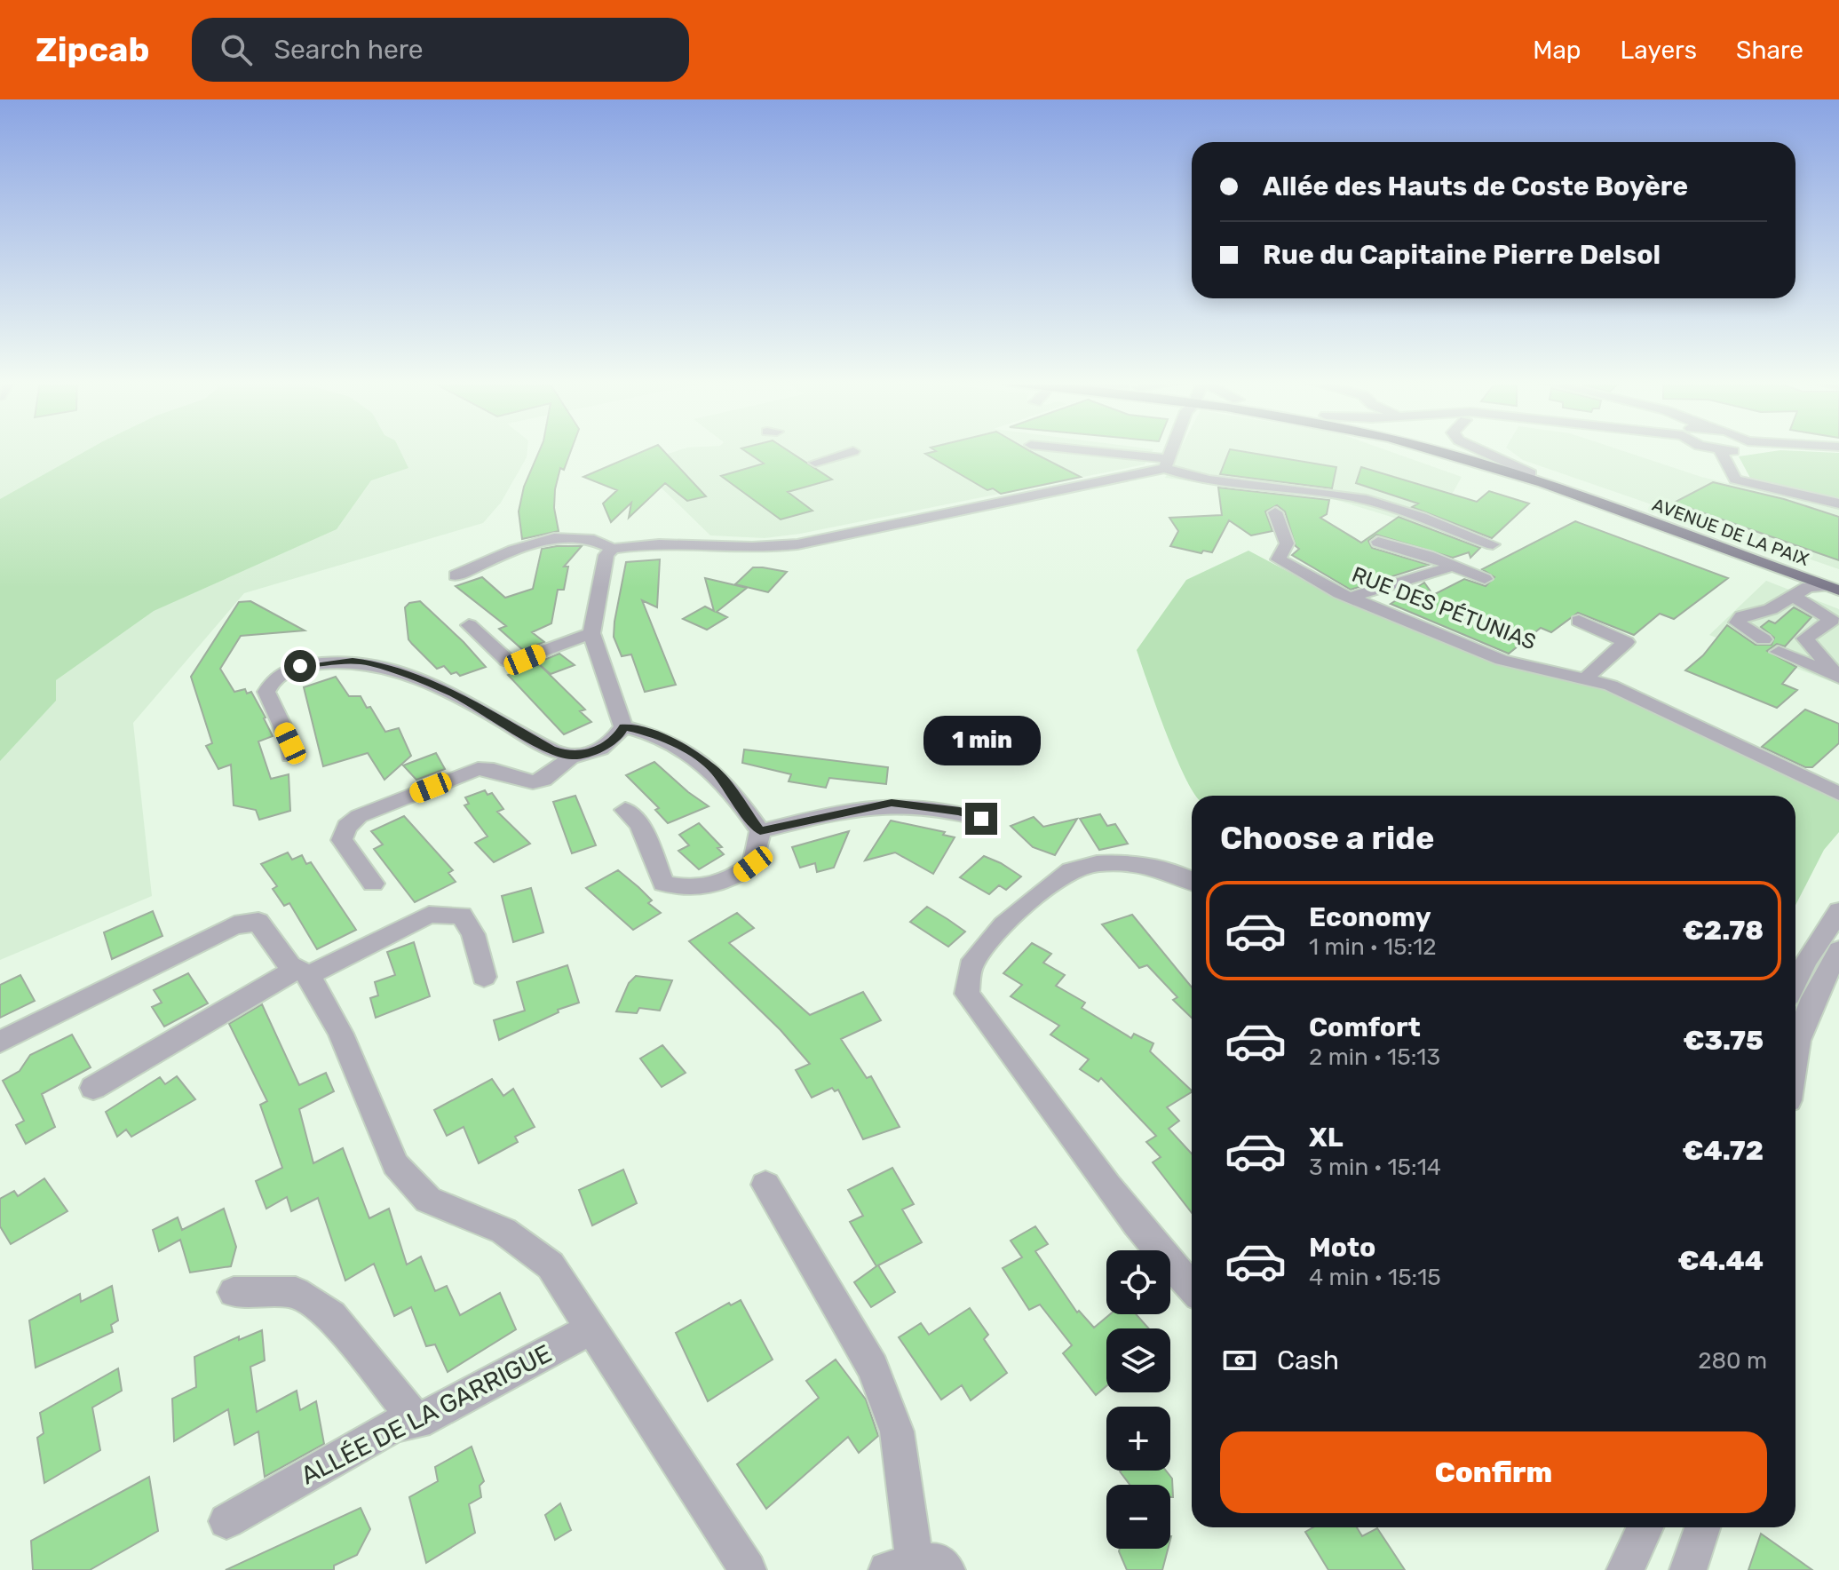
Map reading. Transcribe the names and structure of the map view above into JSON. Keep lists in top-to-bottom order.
{
  "streets": {
    "main road": ["AVENUE DE LA PAIX"],
    "street": ["RUE DES PÉTUNIAS", "ALLÉE DE LA GARRIGUE"]
  },
  "page": {
    "header": "Zipcab",
    "search": "Search here",
    "nav": ["Map", "Layers", "Share"],
    "banner": ["Allée des Hauts de Coste Boyère", "Rue du Capitaine Pierre Delsol"],
    "bubble": "1 min",
    "heading": "Choose a ride",
    "list": [
      {
        "name": "Economy",
        "note": "1 min · 15:12",
        "value": "€2.78"
      },
      {
        "name": "Comfort",
        "note": "2 min · 15:13",
        "value": "€3.75"
      },
      {
        "name": "XL",
        "note": "3 min · 15:14",
        "value": "€4.72"
      },
      {
        "name": "Moto",
        "note": "4 min · 15:15",
        "value": "€4.44"
      }
    ],
    "map_buttons": ["+", "−"],
    "pay": ["Cash", "280 m"],
    "buttons": "Confirm"
  }
}
